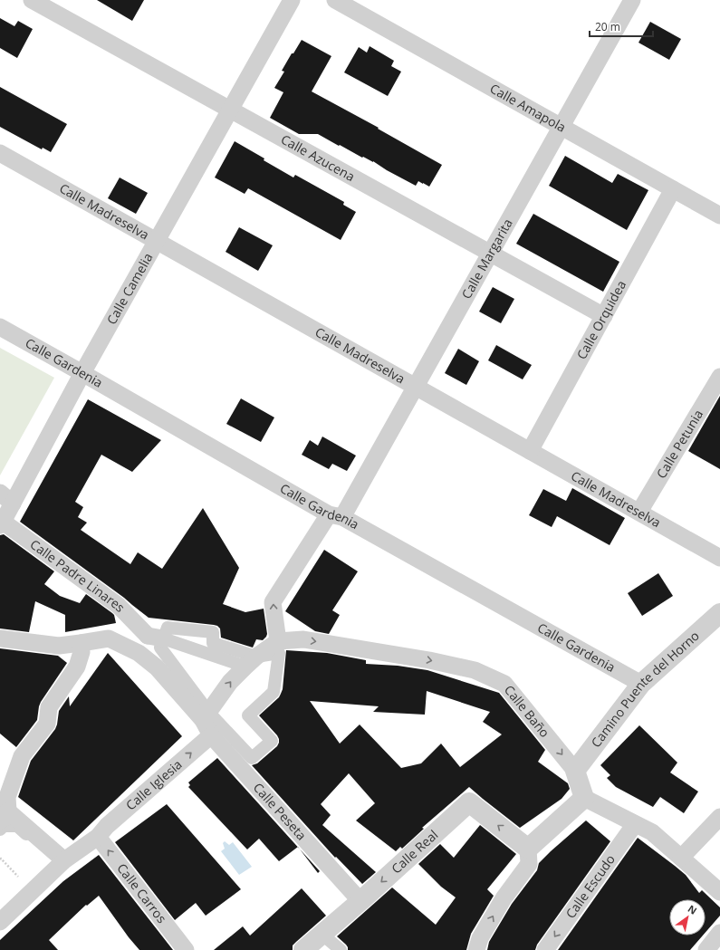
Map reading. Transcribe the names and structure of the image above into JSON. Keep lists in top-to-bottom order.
{
  "streets": {
    "street": [
      "Calle Amapola",
      "Calle Azucena",
      "Calle Madreselva",
      "Calle Margarita",
      "Calle Camelia",
      "Calle Orquidea",
      "Calle Gardenia",
      "Calle Petunia",
      "Calle Padre Linares",
      "Camino Puente del Horno",
      "Calle Baño",
      "Calle Iglesia",
      "Calle Peseta",
      "Calle Real",
      "Calle Escudo",
      "Calle Carros"
    ]
  },
  "crossings": [
    ["Calle Amapola", "Calle Margarita"],
    ["Calle Amapola", "Calle Orquidea"],
    ["Calle Azucena", "Calle Margarita"],
    ["Calle Azucena", "Calle Camelia"],
    ["Calle Azucena", "Calle Orquidea"],
    ["Calle Madreselva", "Calle Margarita"],
    ["Calle Madreselva", "Calle Camelia"],
    ["Calle Madreselva", "Calle Orquidea"],
    ["Calle Madreselva", "Calle Petunia"],
    ["Calle Margarita", "Calle Gardenia"],
    ["Calle Margarita", "Calle Baño"],
    ["Calle Camelia", "Calle Gardenia"],
    ["Calle Camelia", "Calle Padre Linares"],
    ["Calle Gardenia", "Camino Puente del Horno"],
    ["Camino Puente del Horno", "Calle Baño"],
    ["Calle Iglesia", "Calle Peseta"],
    ["Calle Iglesia", "Calle Carros"],
    ["Calle Peseta", "Calle Real"]
  ],
  "one_way": ["Calle Baño", "Calle Iglesia", "Calle Carros"],
  "scale_bar": "20 m",
  "north": "top right"
}
